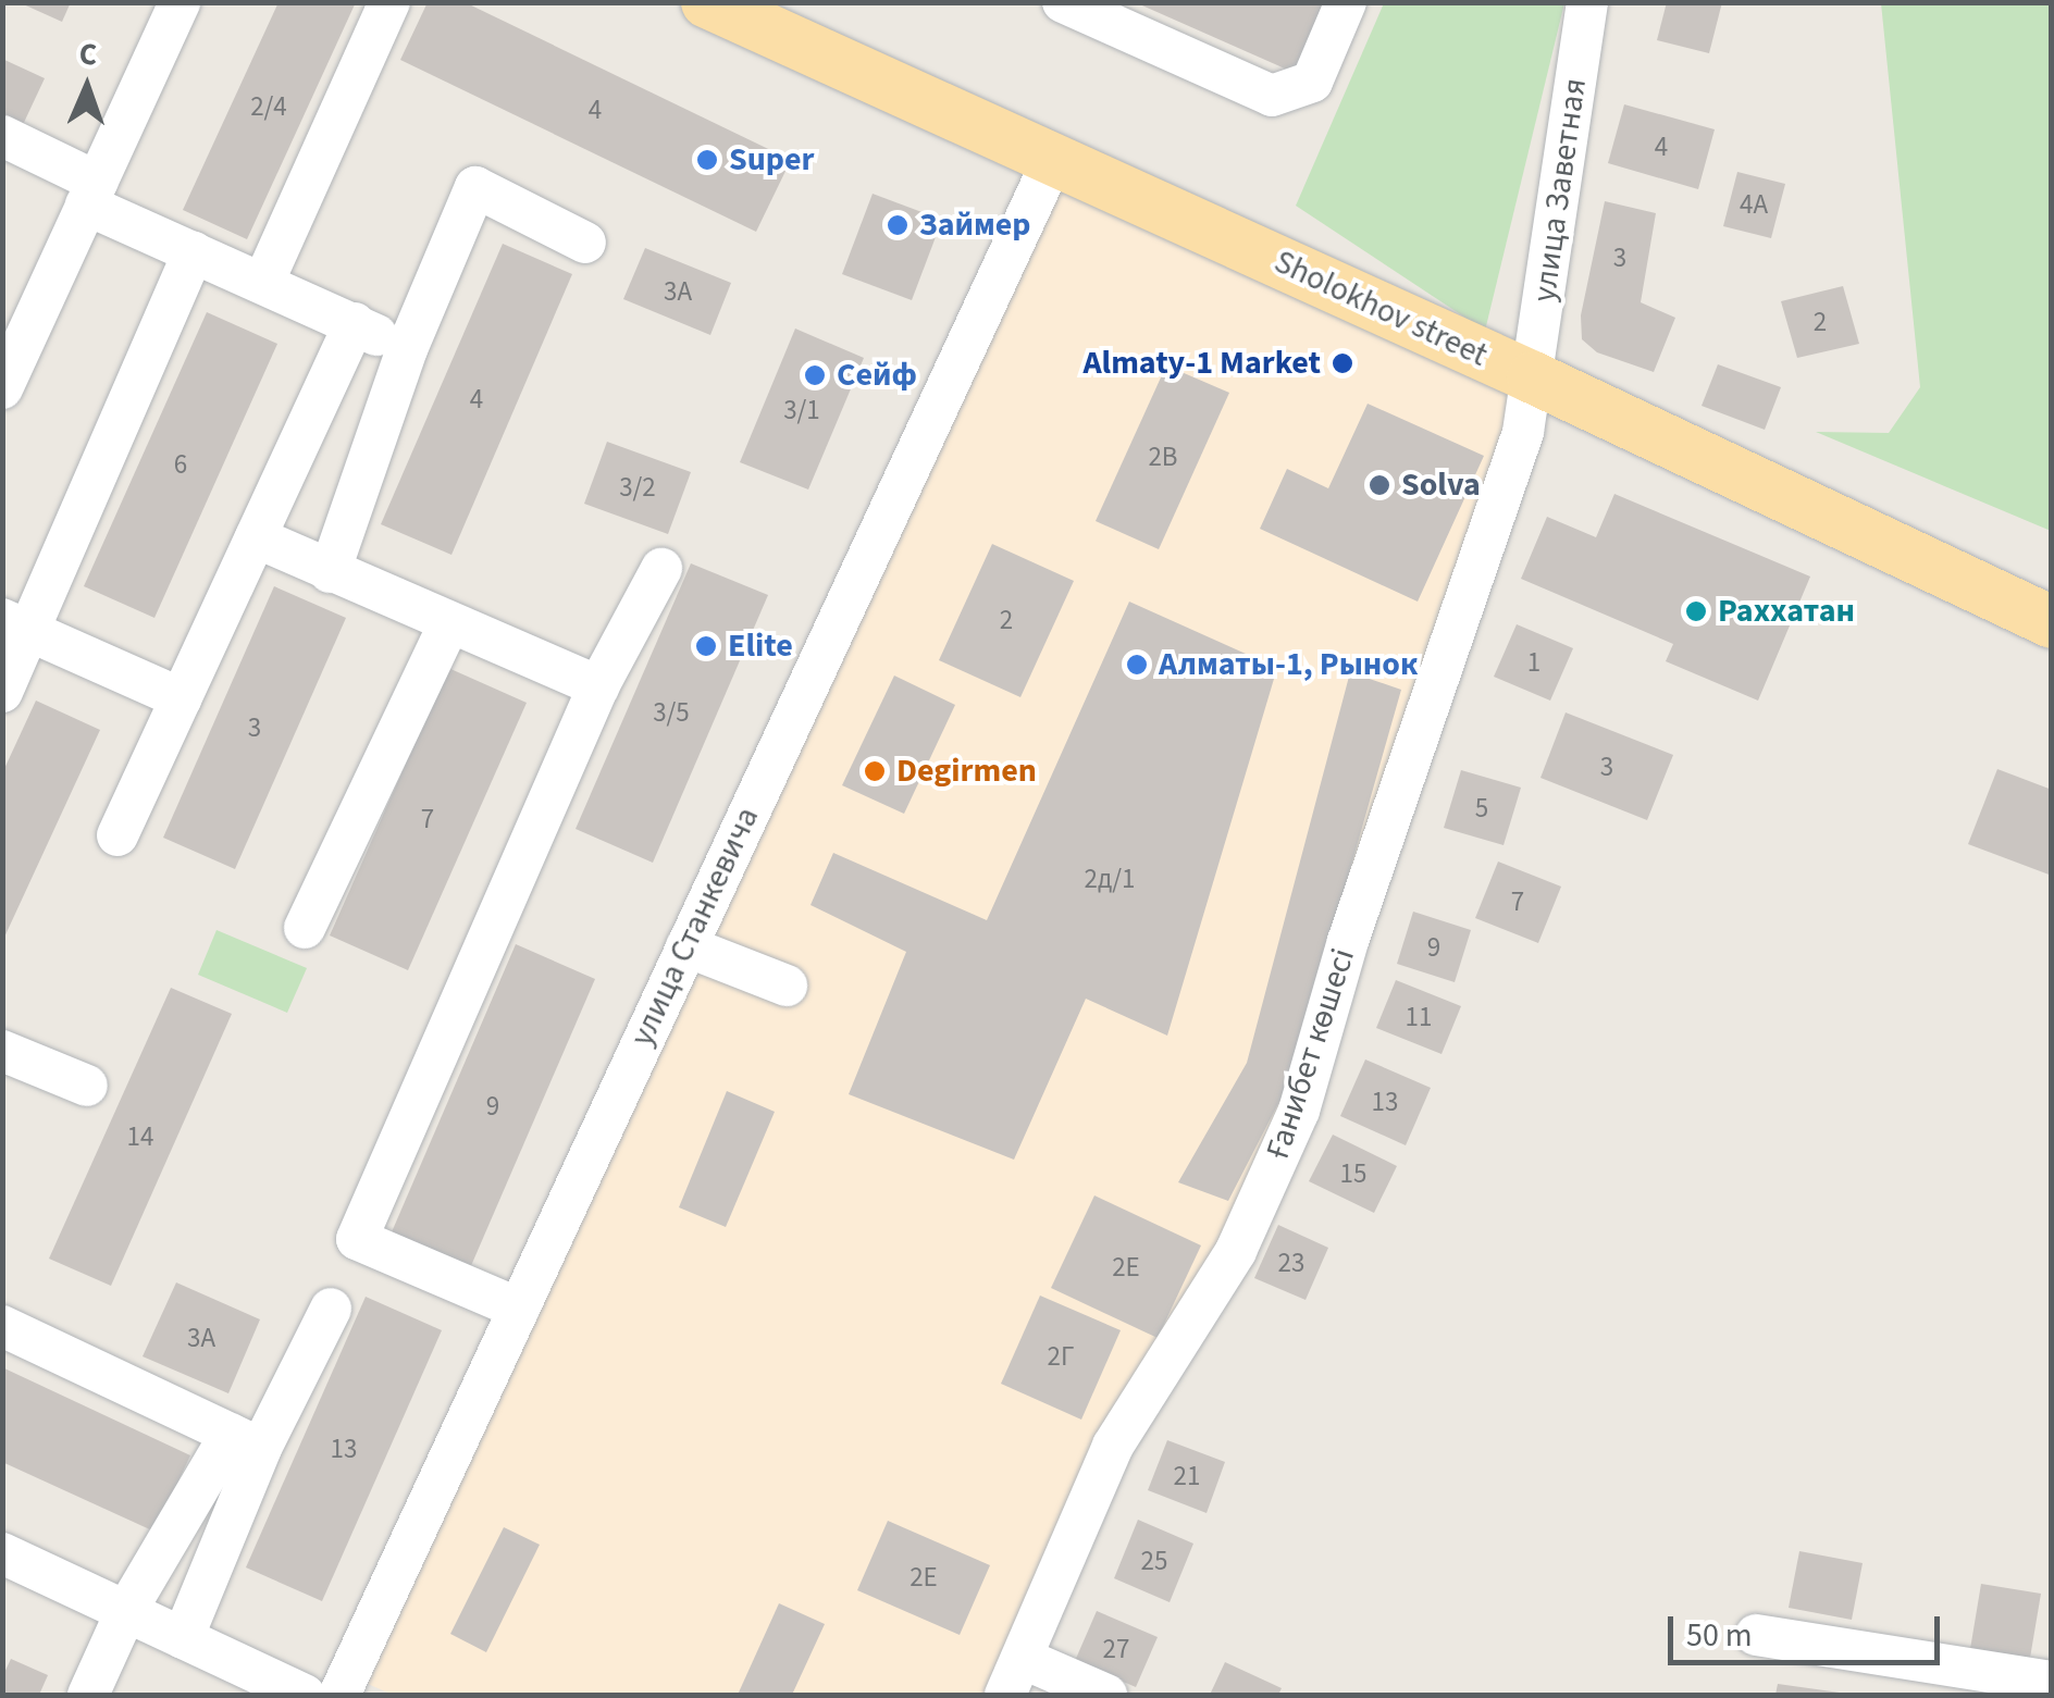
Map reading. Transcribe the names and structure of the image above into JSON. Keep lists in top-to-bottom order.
{
  "streets": {
    "main road": ["Sholokhov street"],
    "street": ["улица Заветная", "улица Станкевича", "Ғанибет көшесі"]
  },
  "crossings": [
    ["улица Заветная", "Sholokhov street"],
    ["улица Заветная", "Ғанибет көшесі"],
    ["Sholokhov street", "улица Станкевича"],
    ["Sholokhov street", "Ғанибет көшесі"]
  ],
  "places": [
    "Super",
    "Займер",
    "Almaty-1 Market",
    "Сейф",
    "Solva",
    "Раххатан",
    "Elite",
    "Алматы-1, Рынок",
    "Degirmen"
  ],
  "house_numbers": [
    "2/4",
    "4",
    "4",
    "4А",
    "3",
    "3А",
    "2",
    "4",
    "3/1",
    "2В",
    "6",
    "3/2",
    "2",
    "1",
    "3/5",
    "3",
    "3",
    "5",
    "7",
    "2д/1",
    "7",
    "9",
    "11",
    "13",
    "9",
    "14",
    "15",
    "23",
    "2Е",
    "3А",
    "2Г",
    "13",
    "21",
    "25",
    "2Е",
    "27"
  ],
  "scale_bar": "50 m",
  "north": "top"
}
